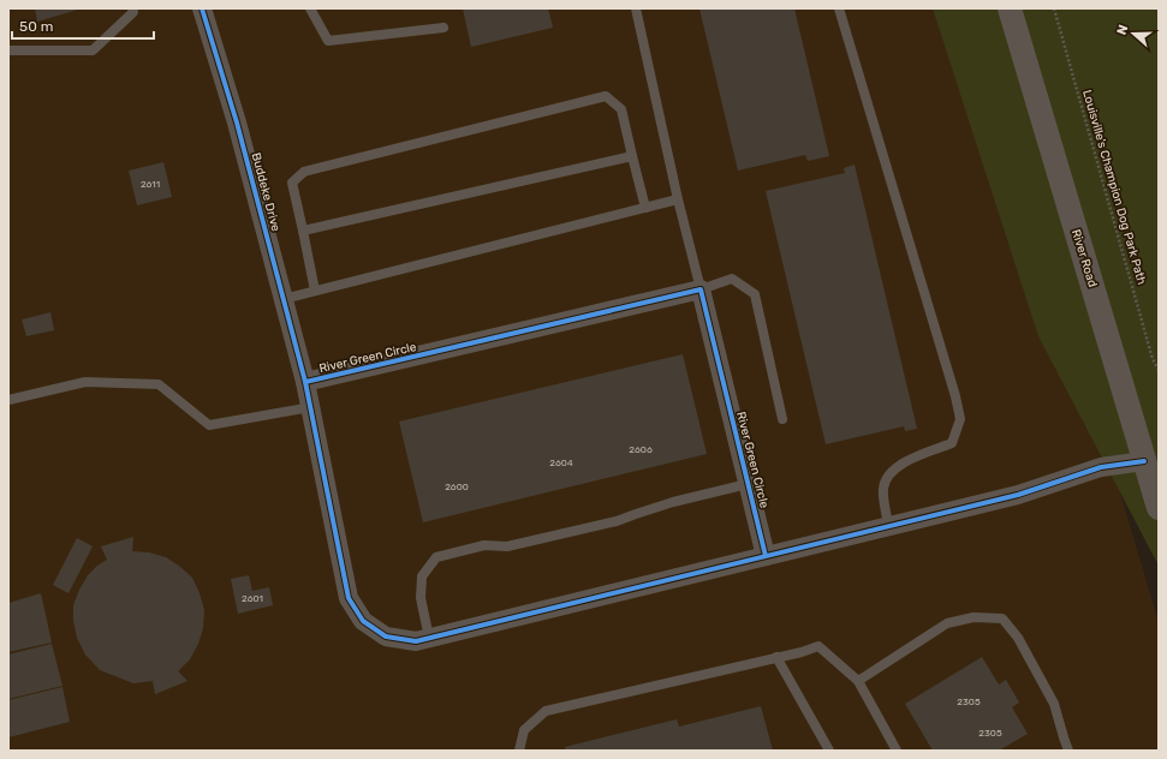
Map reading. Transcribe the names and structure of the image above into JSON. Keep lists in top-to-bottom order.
{
  "streets": {
    "street": ["Buddeke Drive", "River Road", "River Green Circle"],
    "path": ["Louisville's Champion Dog Park Path"]
  },
  "crossings": [
    ["Buddeke Drive", "River Green Circle"],
    ["River Road", "River Green Circle"]
  ],
  "house_numbers": [
    "2611",
    "2606",
    "2604",
    "2600",
    "2601",
    "2305",
    "2305"
  ],
  "scale_bar": "50 m",
  "north": "left"
}
